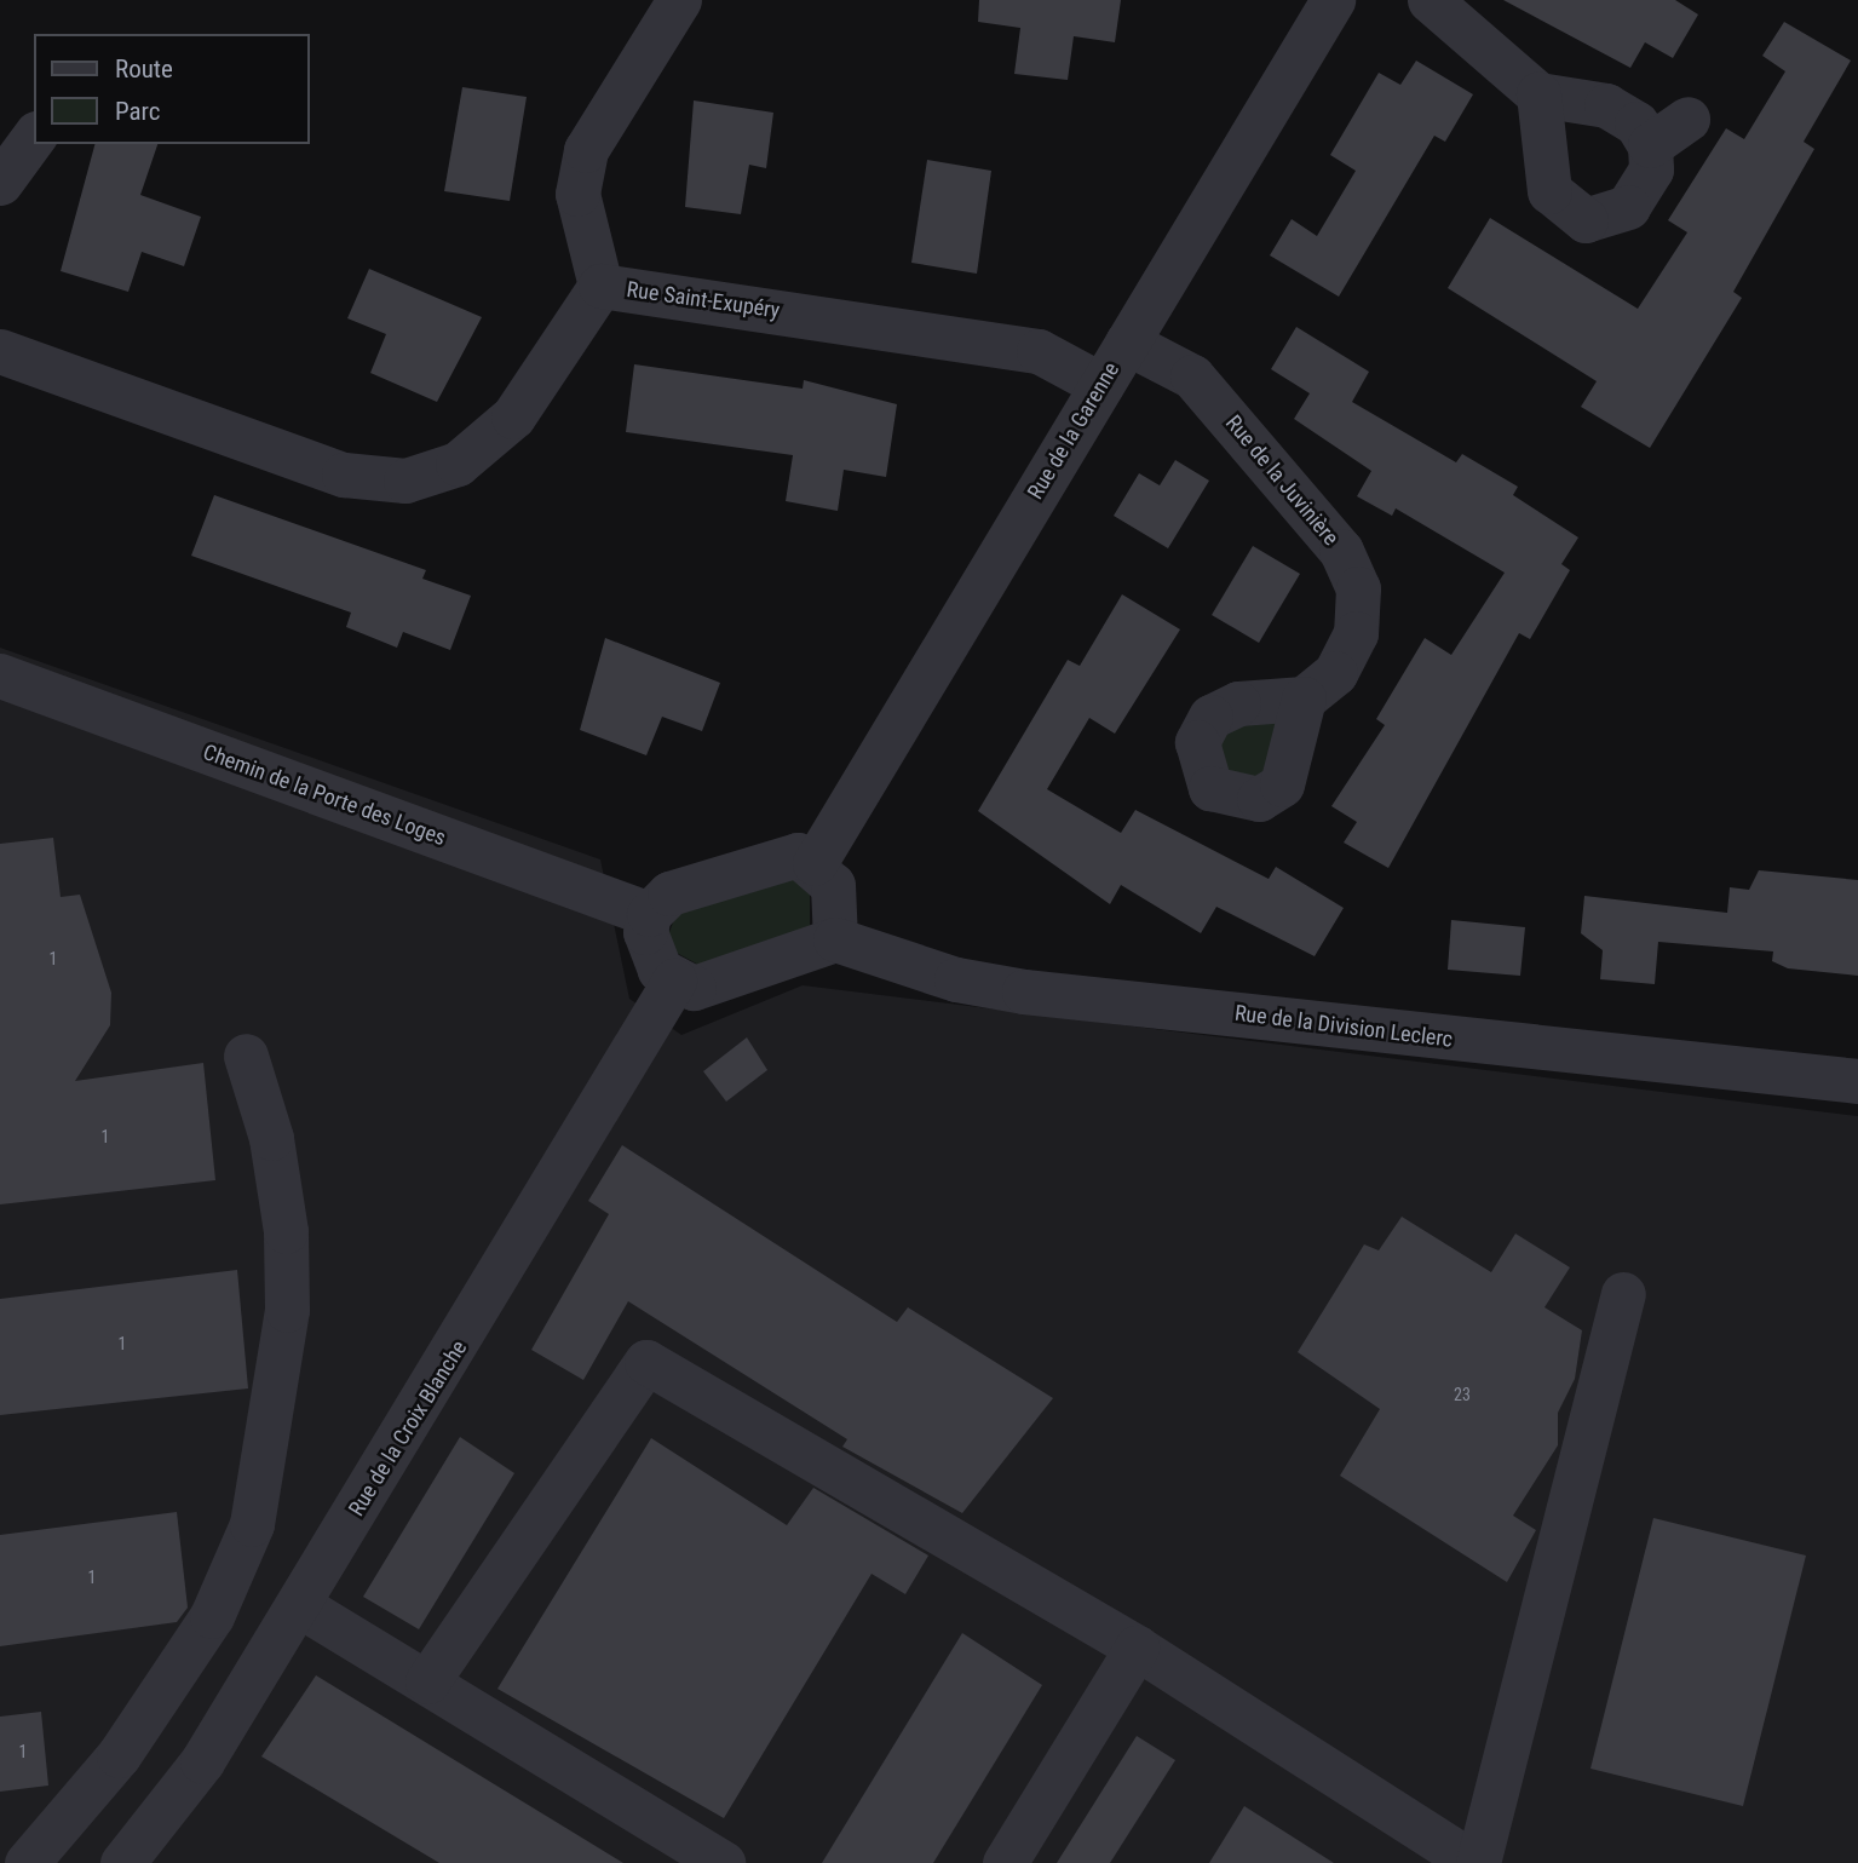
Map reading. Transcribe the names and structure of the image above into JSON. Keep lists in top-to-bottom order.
{
  "streets": {
    "street": [
      "Rue Saint-Exupéry",
      "Rue de la Garenne",
      "Rue de la Juvinière",
      "Chemin de la Porte des Loges",
      "Rue de la Division Leclerc",
      "Rue de la Croix Blanche"
    ]
  },
  "crossings": [
    ["Rue Saint-Exupéry", "Rue de la Garenne"],
    ["Rue de la Garenne", "Rue de la Juvinière"]
  ],
  "house_numbers": [
    "1",
    "1",
    "1",
    "23",
    "1",
    "1"
  ],
  "legend": ["Route", "Parc"]
}
